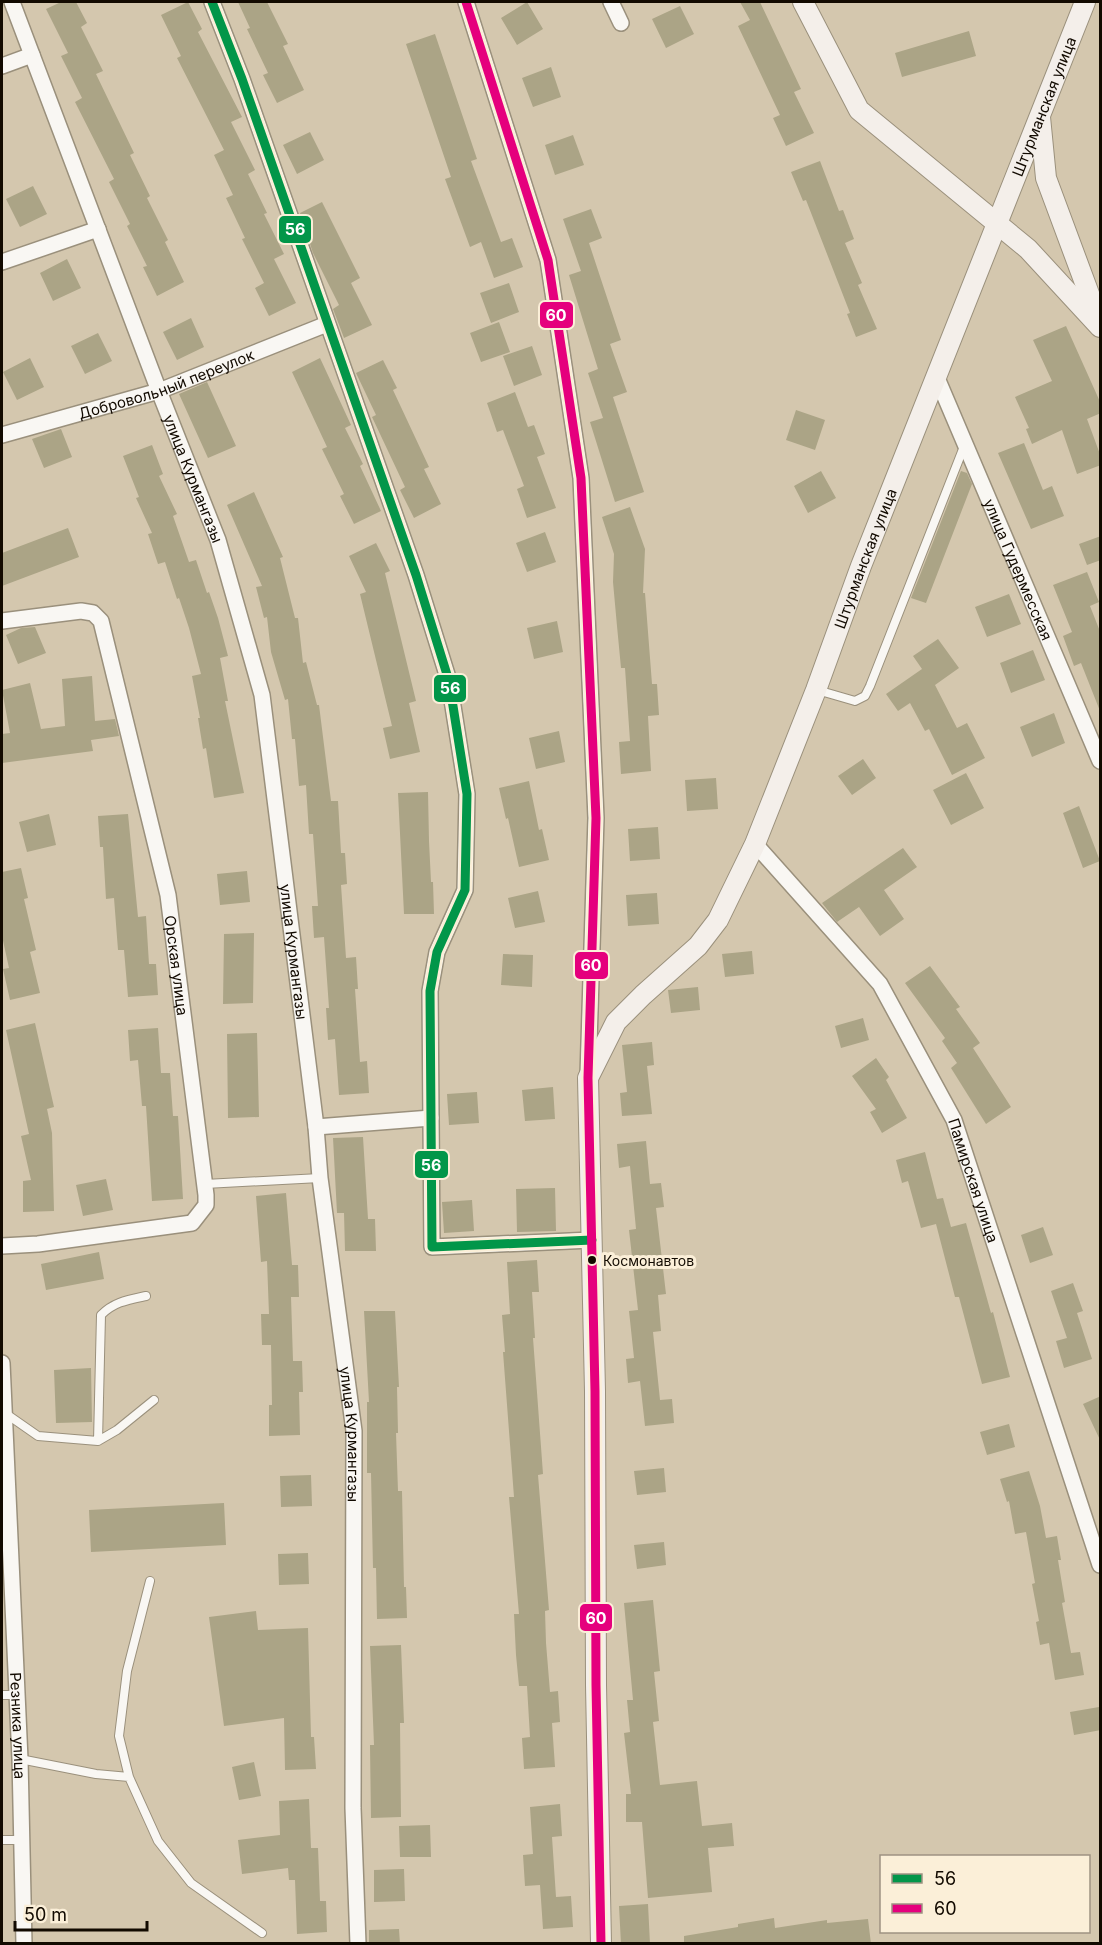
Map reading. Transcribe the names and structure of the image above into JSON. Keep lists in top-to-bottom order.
{
  "streets": {
    "street": [
      "Штурманская улица",
      "Добровольный переулок",
      "улица Курмангазы",
      "улица Гудермесская",
      "Орская улица",
      "Памирская улица",
      "Резника улица"
    ]
  },
  "crossings": [
    ["Штурманская улица", "улица Гудермесская"],
    ["Штурманская улица", "Памирская улица"],
    ["Добровольный переулок", "улица Курмангазы"]
  ],
  "places": ["Космонавтов"],
  "lines": ["transit line 56", "transit line 60"],
  "legend": ["56", "60"],
  "scale_bar": "50 m"
}
